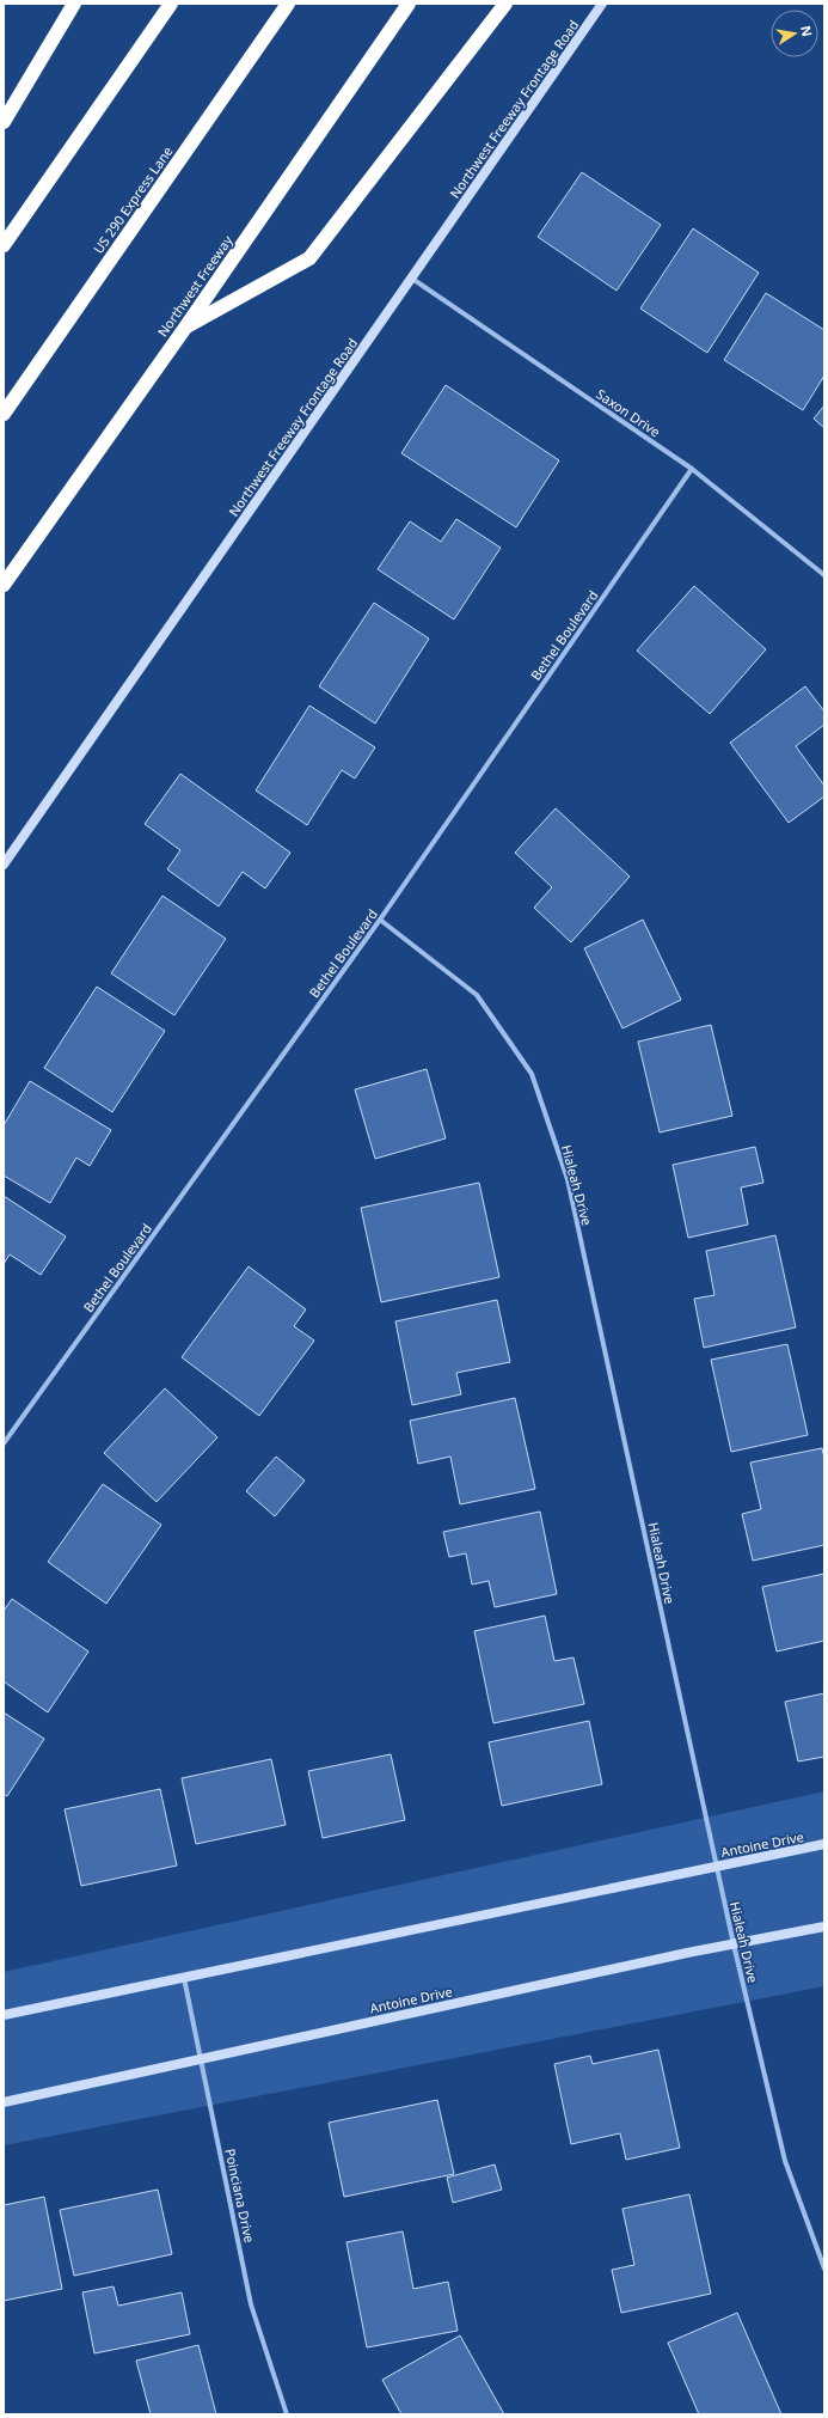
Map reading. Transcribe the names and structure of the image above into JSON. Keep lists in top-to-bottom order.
{
  "streets": {
    "highway": ["US 290 Express Lane", "Northwest Freeway"],
    "main road": ["Northwest Freeway Frontage Road", "Antoine Drive"],
    "street": [
      "Saxon Drive",
      "Bethel Boulevard",
      "Hialeah Drive",
      "Poinciana Drive"
    ]
  },
  "crossings": [
    ["Northwest Freeway Frontage Road", "Saxon Drive"],
    ["Saxon Drive", "Bethel Boulevard"],
    ["Bethel Boulevard", "Hialeah Drive"],
    ["Hialeah Drive", "Antoine Drive"],
    ["Antoine Drive", "Poinciana Drive"]
  ],
  "north": "right"
}
